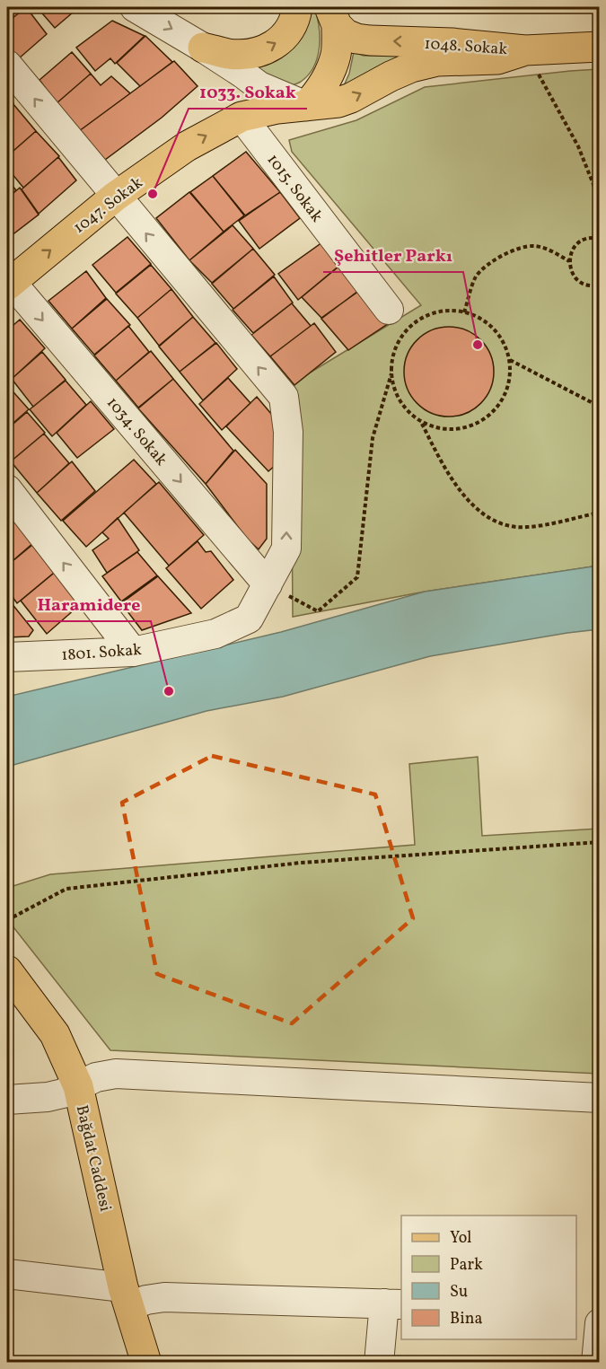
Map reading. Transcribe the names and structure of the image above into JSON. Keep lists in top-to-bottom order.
{
  "streets": {
    "main road": ["1048. Sokak", "1047. Sokak", "Bağdat Caddesi"],
    "street": ["1015. Sokak", "1034. Sokak", "1801. Sokak"]
  },
  "crossings": [
    ["1048. Sokak", "1047. Sokak"],
    ["1015. Sokak", "1047. Sokak"],
    ["1047. Sokak", "1034. Sokak"],
    ["1047. Sokak", "1801. Sokak"],
    ["1034. Sokak", "1801. Sokak"]
  ],
  "one_way": ["1048. Sokak", "1047. Sokak", "1801. Sokak"],
  "places": ["1033. Sokak", "Şehitler Parkı", "Haramidere"],
  "legend": [
    "Yol",
    "Park",
    "Su",
    "Bina"
  ]
}
